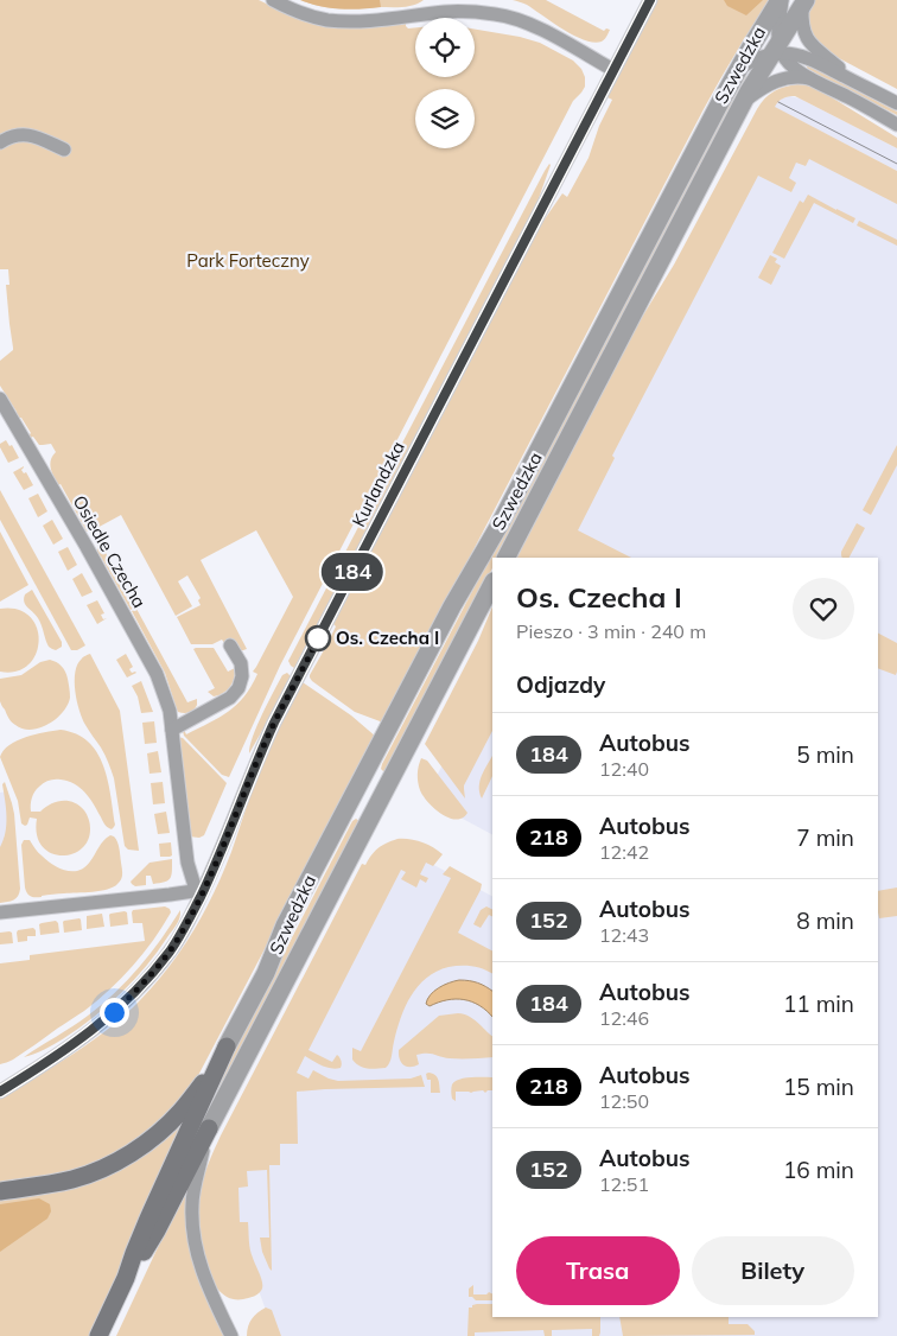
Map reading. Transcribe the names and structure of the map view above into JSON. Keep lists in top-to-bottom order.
{
  "streets": {
    "street": ["Szwedzka", "Kurlandzka", "Osiedle Czecha"]
  },
  "crossings": [
    ["Kurlandzka", "Osiedle Czecha"]
  ],
  "parks": ["Park Forteczny"],
  "places": ["Os. Czecha I"],
  "lines": ["bus line 184"],
  "page": {
    "on_map": "184",
    "heading": [
      ["Os. Czecha I", "Pieszo · 3 min · 240 m"],
      "Odjazdy"
    ],
    "list": [
      {
        "mark": "184",
        "name": "Autobus",
        "note": "12:40",
        "value": "5 min"
      },
      {
        "mark": "218",
        "name": "Autobus",
        "note": "12:42",
        "value": "7 min"
      },
      {
        "mark": "152",
        "name": "Autobus",
        "note": "12:43",
        "value": "8 min"
      },
      {
        "mark": "184",
        "name": "Autobus",
        "note": "12:46",
        "value": "11 min"
      },
      {
        "mark": "218",
        "name": "Autobus",
        "note": "12:50",
        "value": "15 min"
      },
      {
        "mark": "152",
        "name": "Autobus",
        "note": "12:51",
        "value": "16 min"
      }
    ],
    "buttons": ["Trasa", "Bilety"]
  }
}
